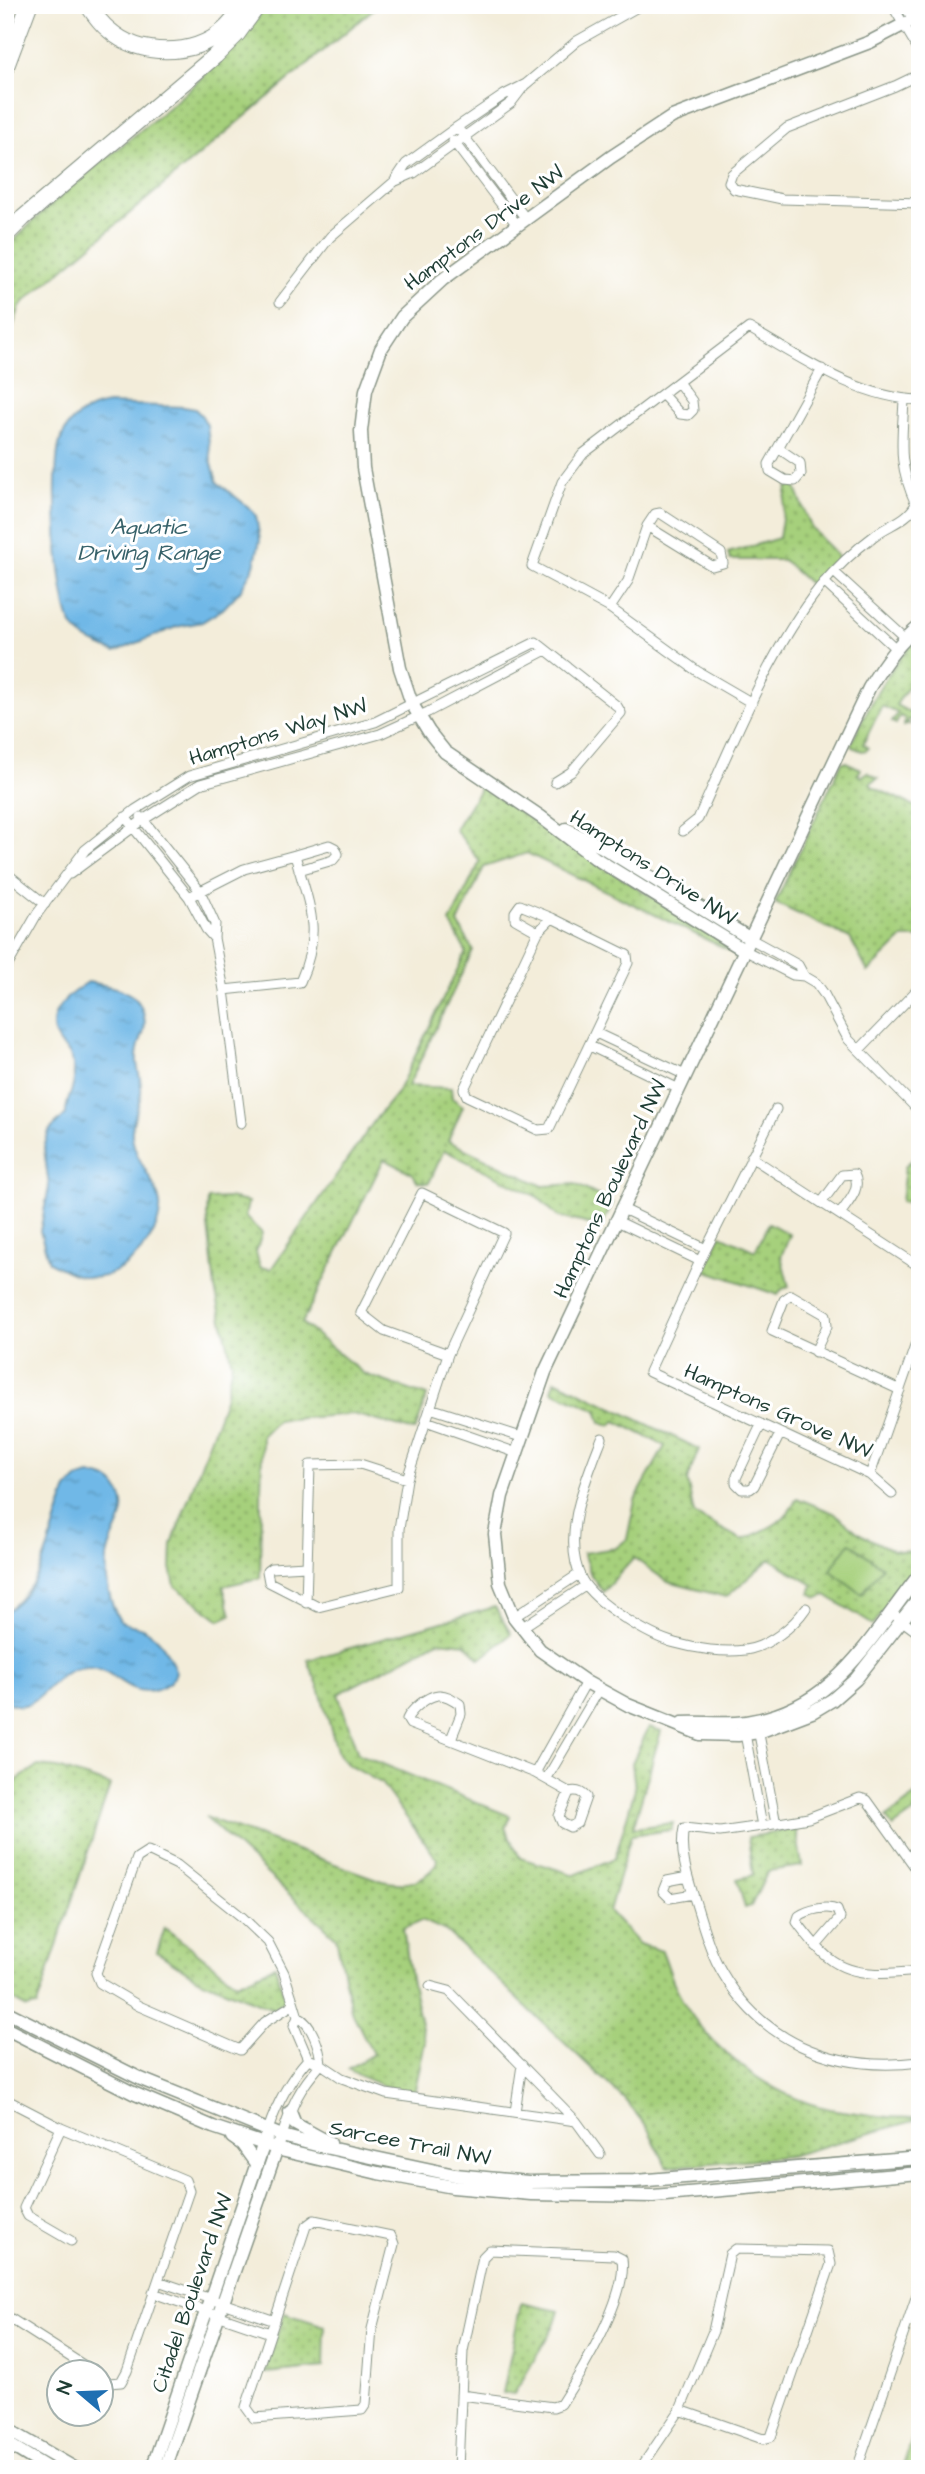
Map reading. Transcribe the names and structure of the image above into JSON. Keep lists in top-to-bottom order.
{
  "streets": {
    "street": [
      "Hamptons Drive NW",
      "Hamptons Way NW",
      "Hamptons Boulevard NW",
      "Hamptons Grove NW",
      "Sarcee Trail NW",
      "Citadel Boulevard NW"
    ]
  },
  "crossings": [
    ["Hamptons Drive NW", "Hamptons Way NW"],
    ["Hamptons Drive NW", "Hamptons Boulevard NW"],
    ["Sarcee Trail NW", "Citadel Boulevard NW"]
  ],
  "water": ["Aquatic Driving Range"],
  "north": "left"
}
